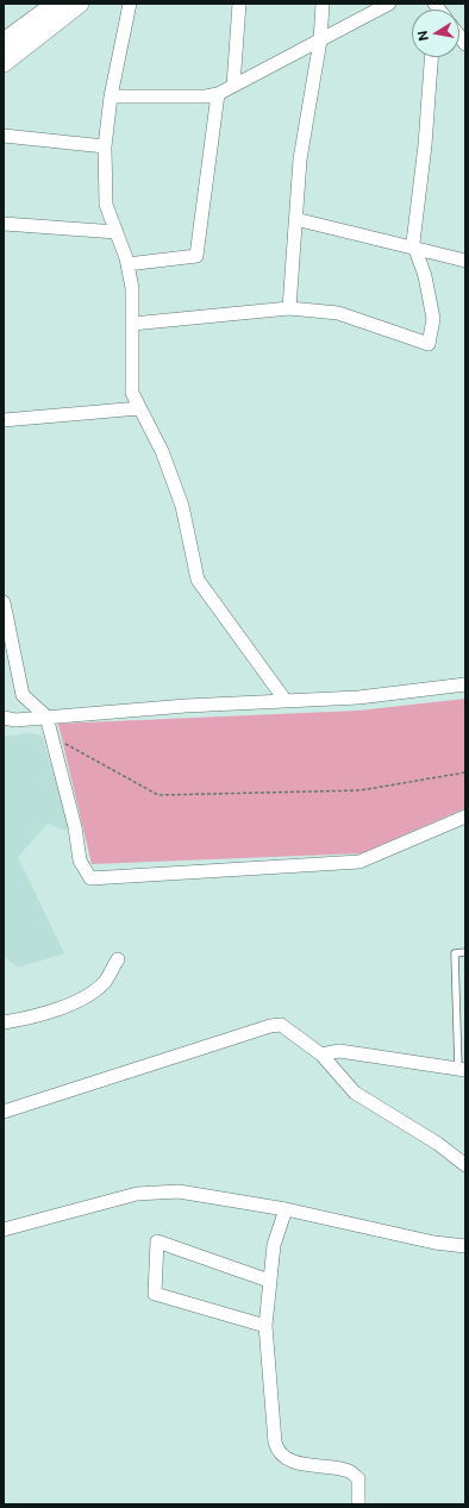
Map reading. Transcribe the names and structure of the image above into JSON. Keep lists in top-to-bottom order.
{
  "north": "left"
}
